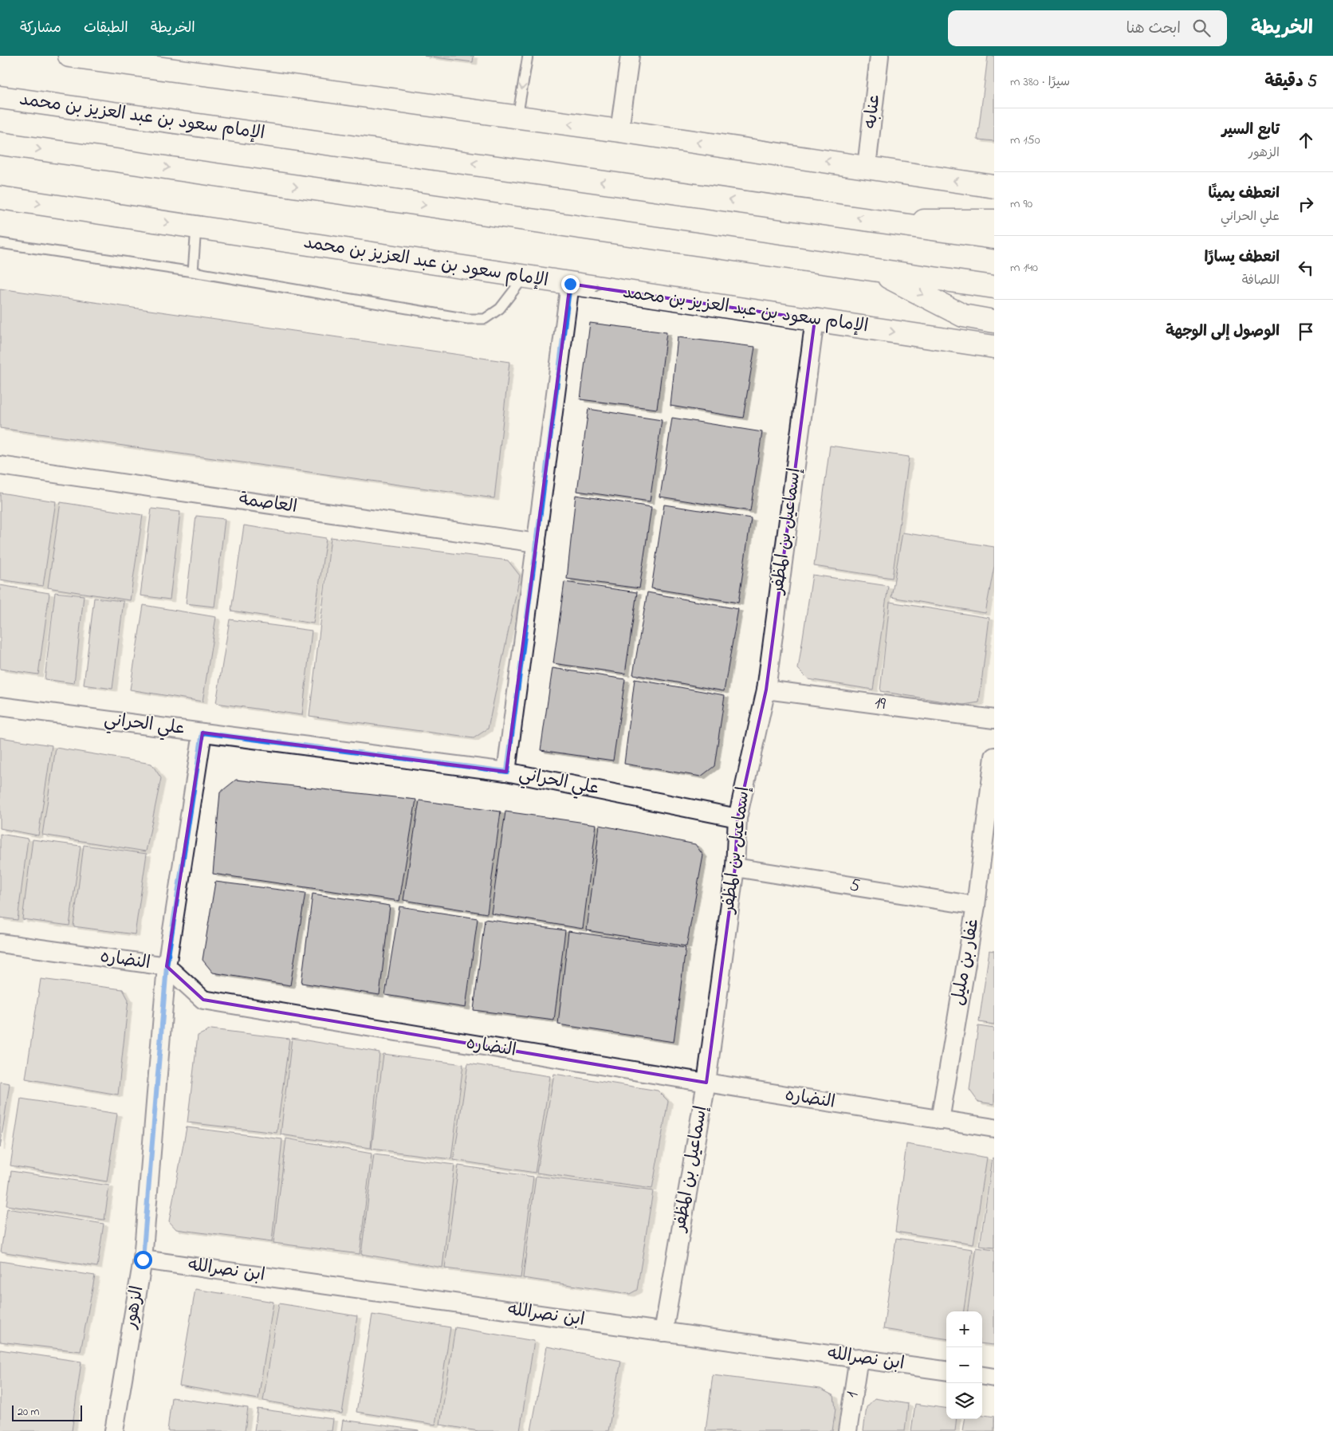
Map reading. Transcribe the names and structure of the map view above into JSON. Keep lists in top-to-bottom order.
{
  "streets": {
    "main road": ["الإمام سعود بن عبد العزيز بن محمد"],
    "street": [
      "عنابه",
      "العاصمة",
      "إسماعيل بن المظفر",
      "19",
      "علي الحراني",
      "5",
      "النضاره",
      "غفار بن مليل",
      "ابن نصرالله",
      "الزهور",
      "1"
    ]
  },
  "crossings": [
    ["الإمام سعود بن عبد العزيز بن محمد", "إسماعيل بن المظفر"],
    ["إسماعيل بن المظفر", "19"],
    ["إسماعيل بن المظفر", "علي الحراني"],
    ["إسماعيل بن المظفر", "5"],
    ["إسماعيل بن المظفر", "النضاره"],
    ["إسماعيل بن المظفر", "ابن نصرالله"],
    ["علي الحراني", "الزهور"],
    ["5", "غفار بن مليل"],
    ["النضاره", "غفار بن مليل"],
    ["النضاره", "الزهور"],
    ["ابن نصرالله", "الزهور"],
    ["ابن نصرالله", "1"]
  ],
  "scale_bar": "20 m",
  "page": {
    "header": "الخريطة",
    "search": "ابحث هنا",
    "nav": ["الخريطة", "الطبقات", "مشاركة"],
    "heading": ["5 دقيقة", "سيرًا · 380 m"],
    "list": [
      ["تابع السير", "الزهور", "150 m"],
      ["انعطف يمينًا", "علي الحراني", "90 m"],
      ["انعطف يسارًا", "اللصافة", "140 m"],
      "الوصول إلى الوجهة"
    ],
    "map_buttons": ["+", "−"],
    "scale": "20 m"
  }
}
